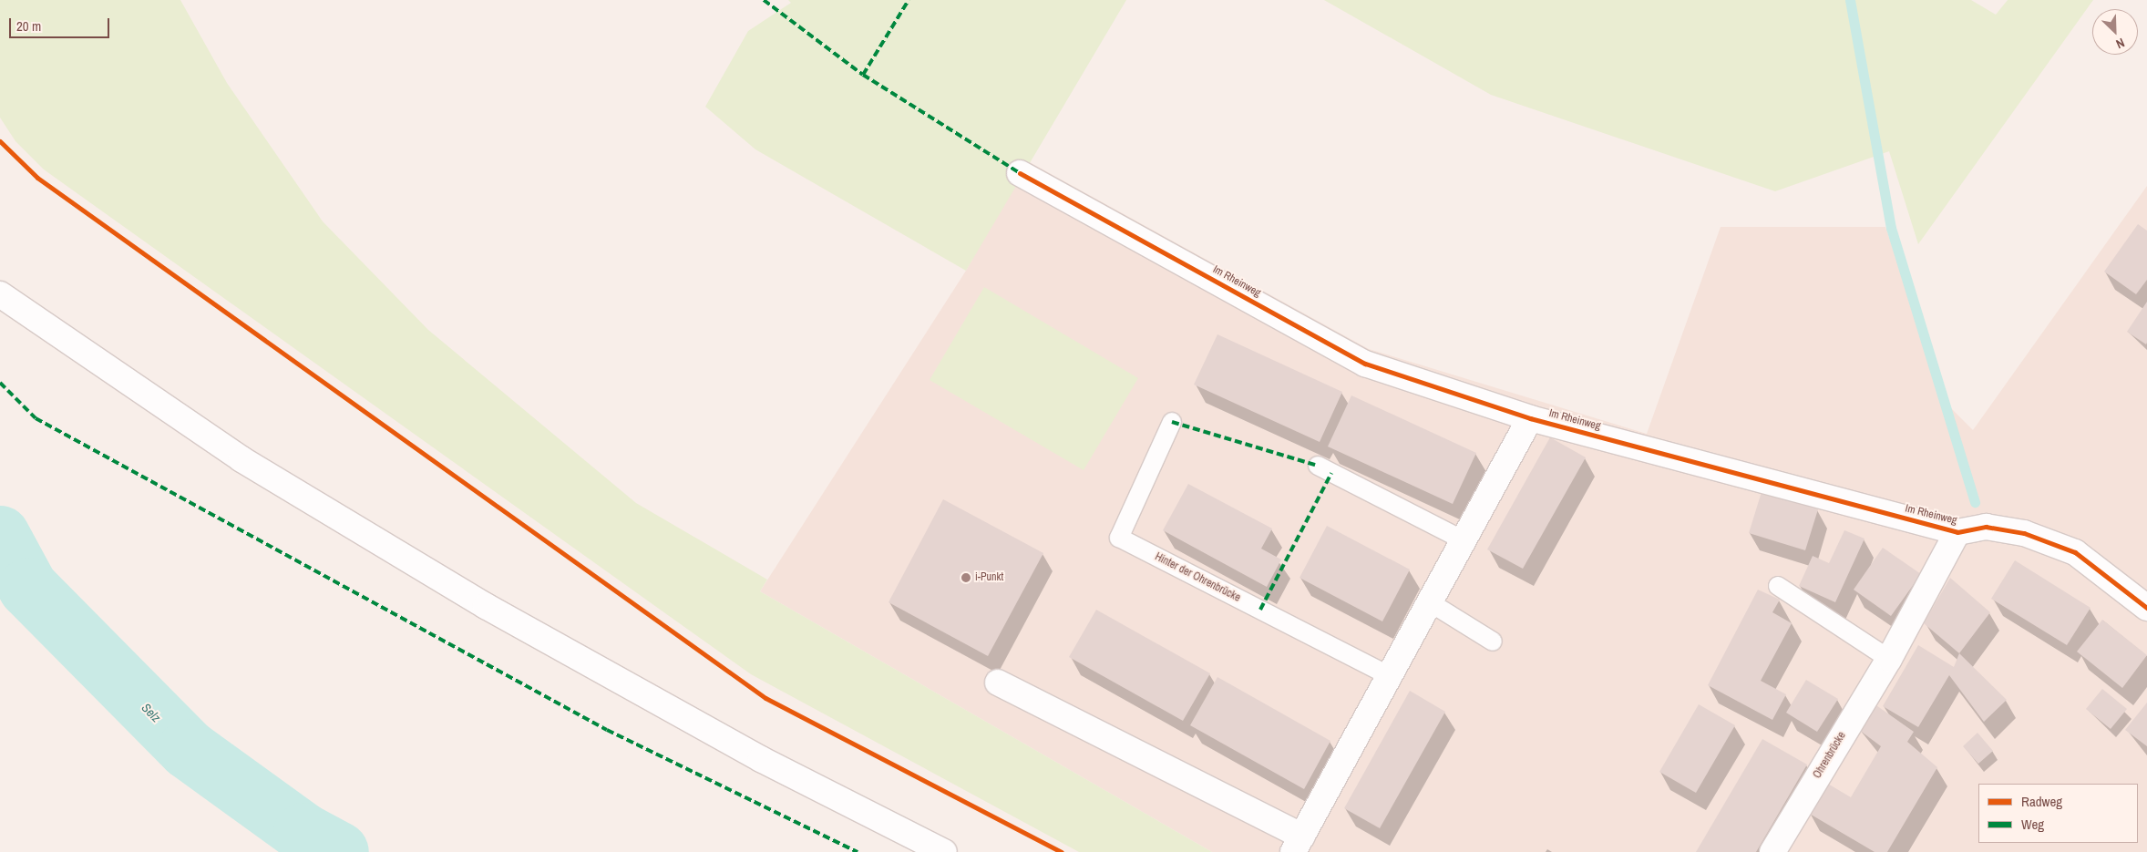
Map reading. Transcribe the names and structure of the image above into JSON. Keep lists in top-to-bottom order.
{
  "streets": {
    "street": ["Im Rheinweg", "Ohrenbrücke"],
    "lane": ["Hinter der Ohrenbrücke"]
  },
  "crossings": [
    ["Im Rheinweg", "Ohrenbrücke"]
  ],
  "water": ["Selz"],
  "places": ["i-Punkt"],
  "legend": ["Radweg", "Weg"],
  "scale_bar": "20 m",
  "north": "bottom right"
}
